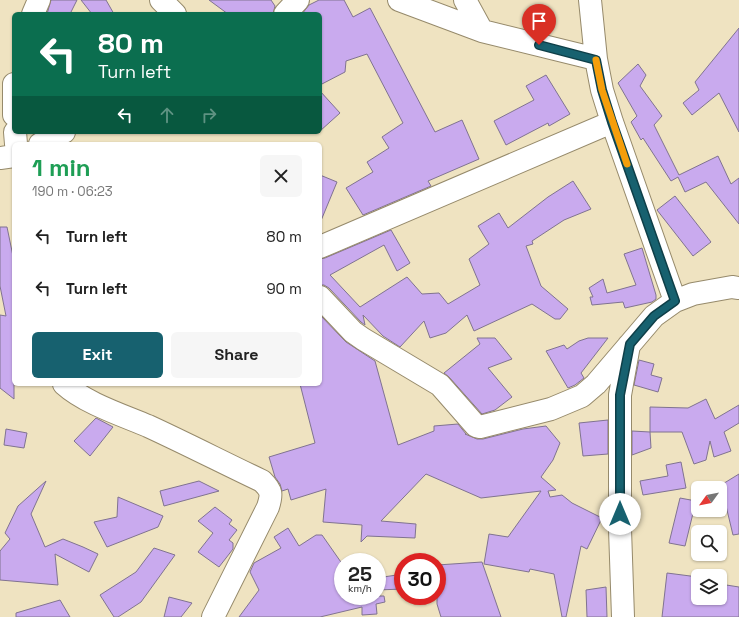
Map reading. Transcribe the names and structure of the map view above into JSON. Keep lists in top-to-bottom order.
{
  "north": "bottom left",
  "page": {
    "turn": ["80 m", "Turn left"],
    "heading": ["1 min", "190 m · 06:23"],
    "list": [
      {
        "name": "Turn left",
        "value": "80 m"
      },
      {
        "name": "Turn left",
        "value": "90 m"
      }
    ],
    "buttons": ["Exit", "Share"],
    "speed": "25 km/h",
    "limit": "30"
  }
}
